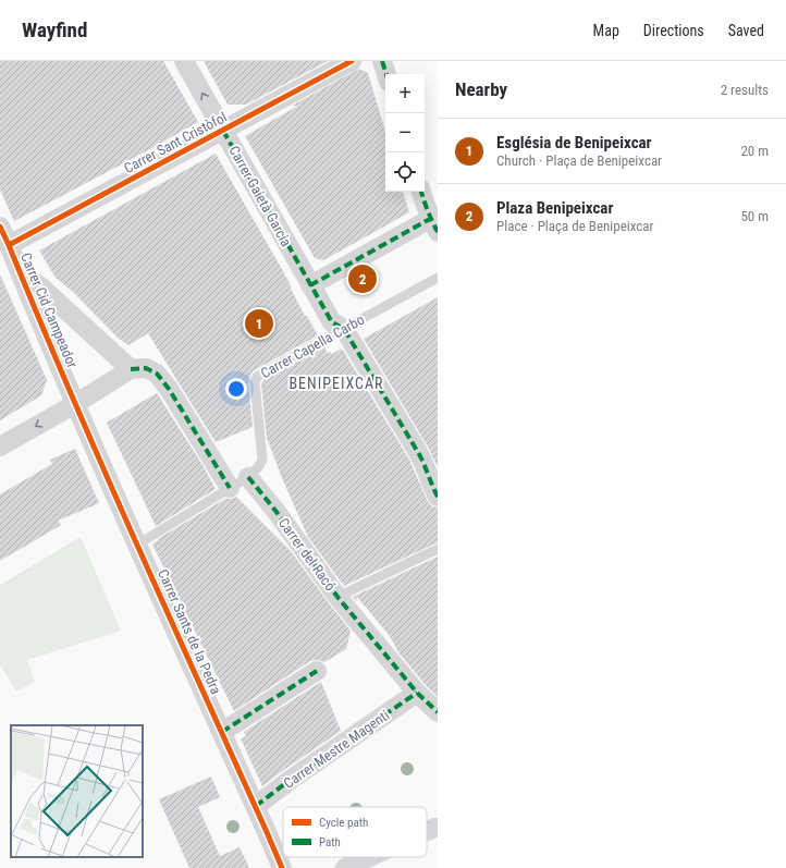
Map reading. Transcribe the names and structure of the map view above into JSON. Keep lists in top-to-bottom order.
{
  "streets": {
    "street": [
      "Carrer Sant Cristòfol",
      "Carrer Gaietà Garcia",
      "Carrer Cid Campeador",
      "Carrer del Racó",
      "Carrer Sants de la Pedra",
      "Carrer Mestre Magenti"
    ],
    "lane": ["Carrer Capella Carbo"]
  },
  "crossings": [
    ["Carrer Sant Cristòfol", "Carrer Gaietà Garcia"],
    ["Carrer Sant Cristòfol", "Carrer Cid Campeador"],
    ["Carrer Gaietà Garcia", "Carrer Capella Carbo"],
    ["Carrer Cid Campeador", "Carrer Sants de la Pedra"],
    ["Carrer Capella Carbo", "Carrer del Racó"],
    ["Carrer Capella Carbo", "Carrer Sants de la Pedra"],
    ["Carrer del Racó", "Carrer Mestre Magenti"],
    ["Carrer Sants de la Pedra", "Carrer Mestre Magenti"]
  ],
  "districts": ["BENIPEIXCAR"],
  "legend": ["Cycle path", "Path"],
  "page": {
    "header": "Wayfind",
    "nav": ["Map", "Directions", "Saved"],
    "heading": ["Nearby", "2 results"],
    "map_buttons": ["+", "−"],
    "list": [
      {
        "mark": "1",
        "name": "Església de Benipeixcar",
        "note": "Church · Plaça de Benipeixcar",
        "value": "20 m"
      },
      {
        "mark": "2",
        "name": "Plaza Benipeixcar",
        "note": "Place · Plaça de Benipeixcar",
        "value": "50 m"
      }
    ],
    "pins": ["2", "1"]
  }
}
